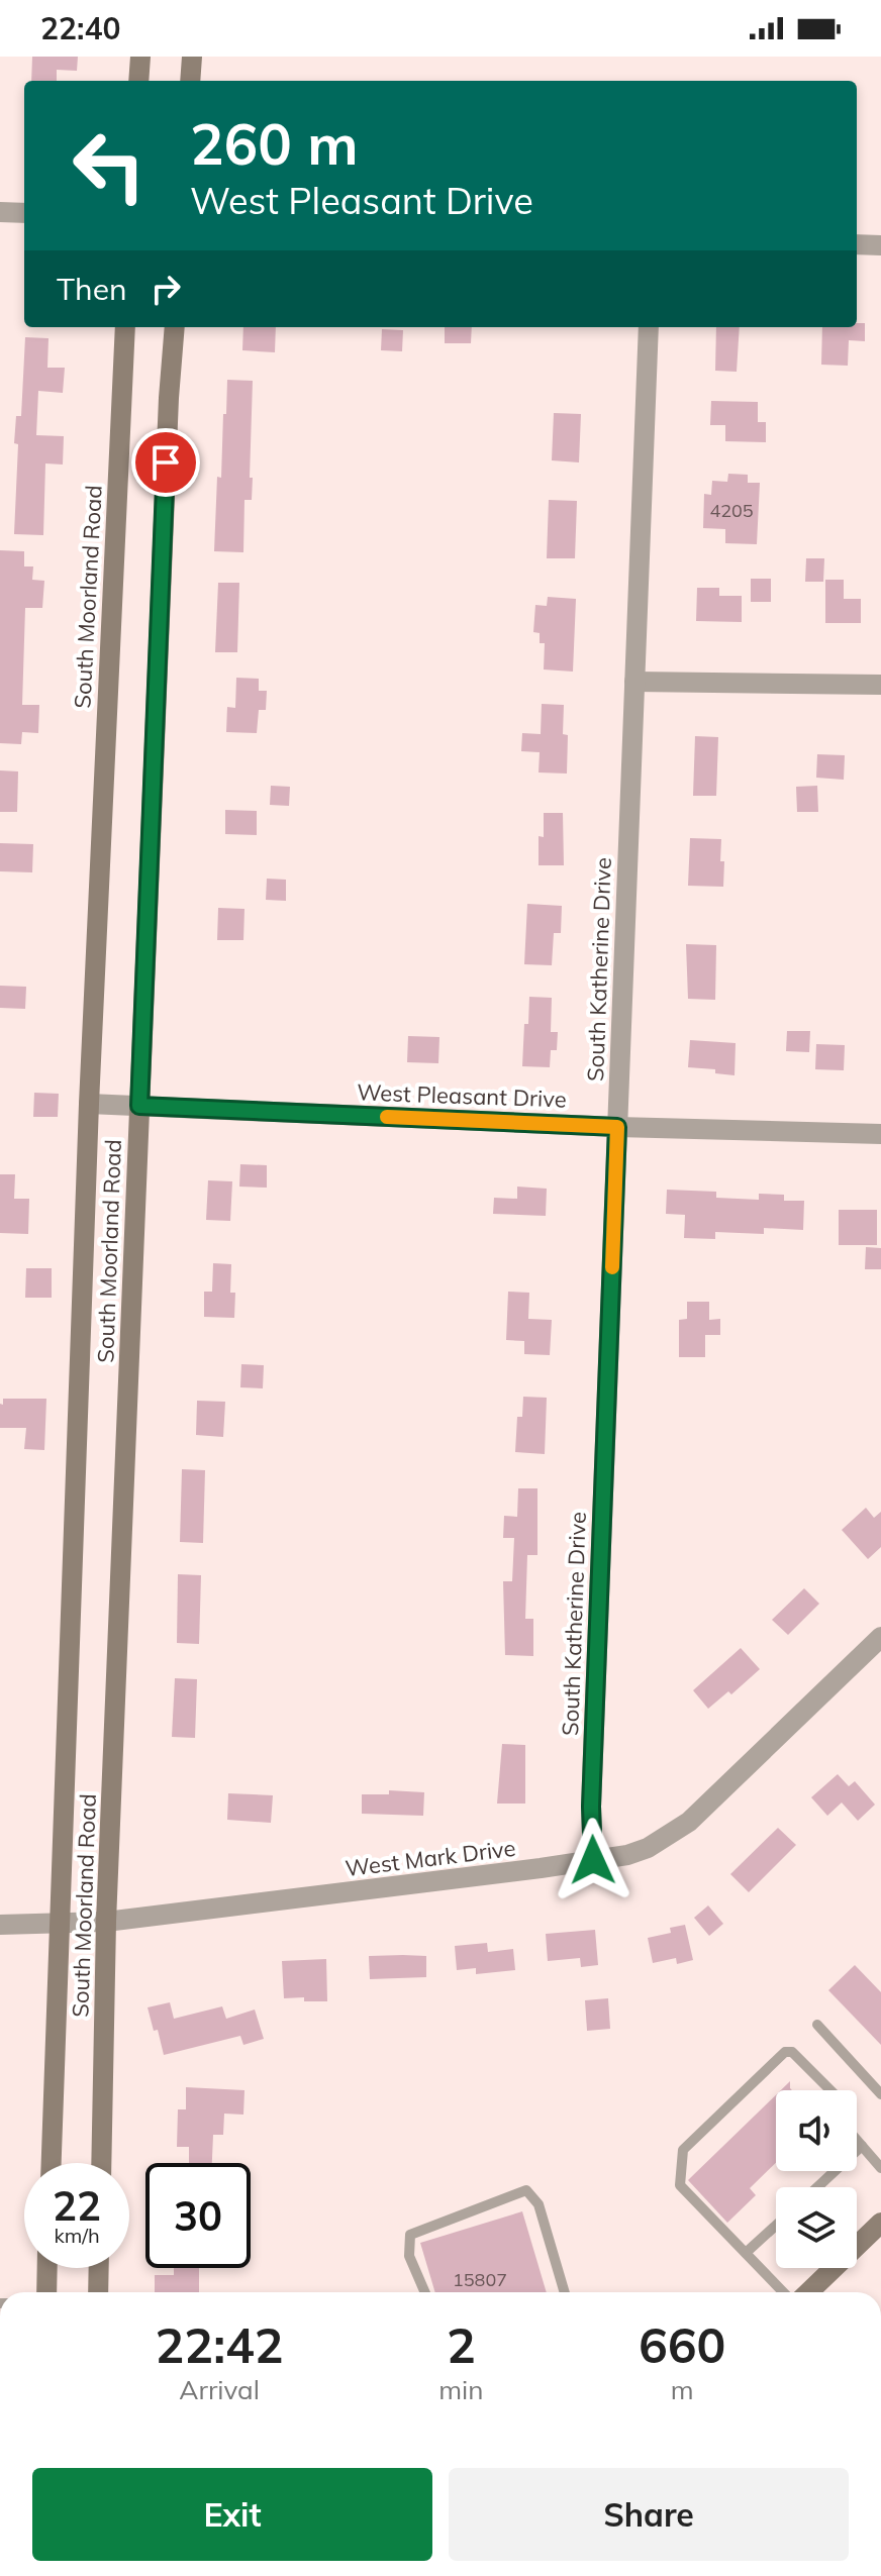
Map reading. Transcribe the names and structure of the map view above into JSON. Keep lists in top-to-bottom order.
{
  "streets": {
    "main road": ["South Moorland Road"],
    "street": ["South Katherine Drive", "West Pleasant Drive", "West Mark Drive"]
  },
  "crossings": [
    ["South Moorland Road", "West Pleasant Drive"],
    ["South Moorland Road", "West Mark Drive"],
    ["South Katherine Drive", "West Pleasant Drive"],
    ["South Katherine Drive", "West Mark Drive"]
  ],
  "house_numbers": ["4205", "15807"],
  "page": {
    "status": "22:40",
    "turn": ["260 m", "West Pleasant Drive"],
    "then": "Then",
    "speed": "22 km/h",
    "limit": "30",
    "eta": [
      "22:42",
      "Arrival",
      "2",
      "min",
      "660",
      "m"
    ],
    "buttons": ["Exit", "Share"]
  }
}
